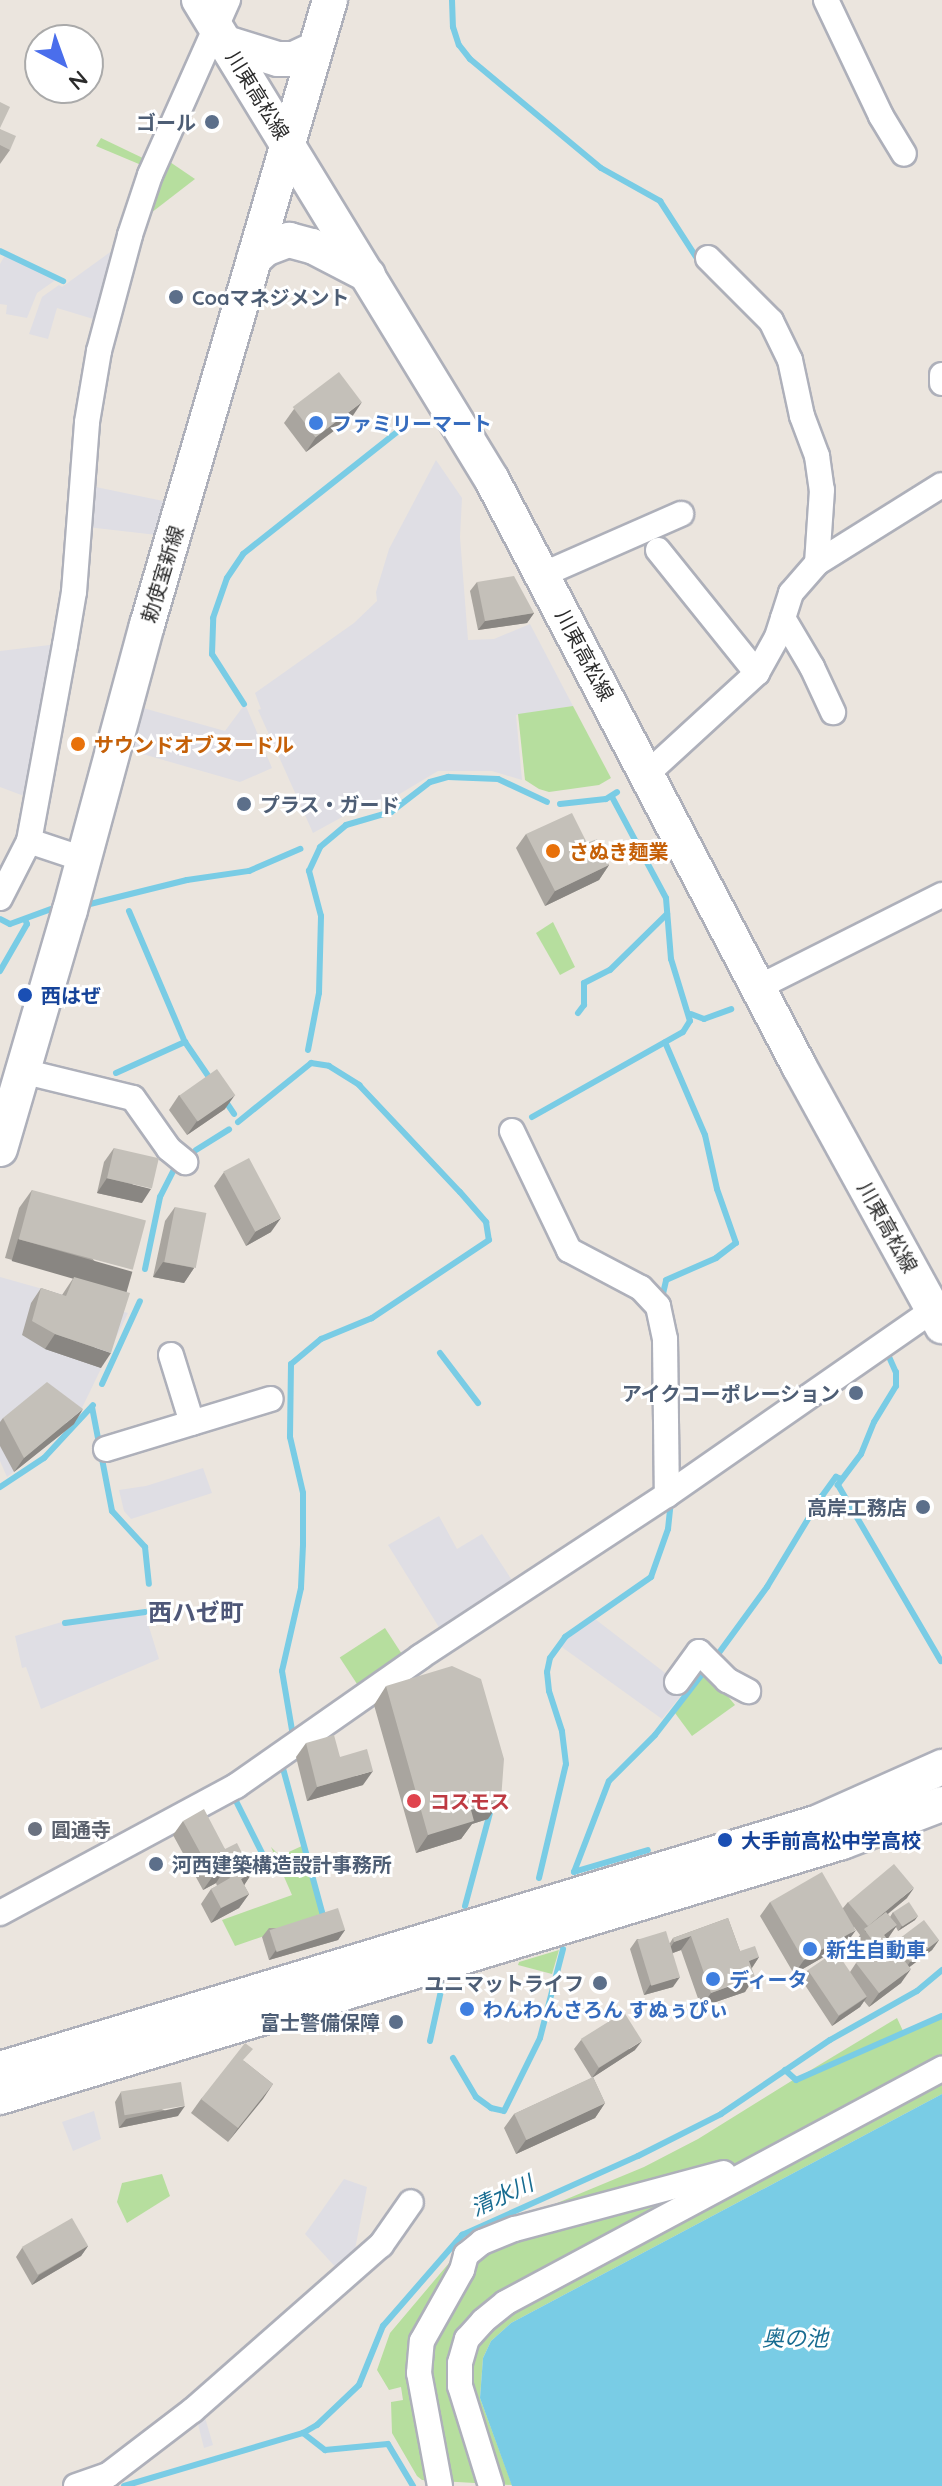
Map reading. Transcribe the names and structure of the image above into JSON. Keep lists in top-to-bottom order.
{
  "streets": {
    "main road": ["川東高松線", "勅使室新線"]
  },
  "crossings": [
    ["川東高松線", "勅使室新線"]
  ],
  "districts": ["西ハゼ町"],
  "water": ["清水川", "奥の池"],
  "places": [
    "ゴール",
    "Coaマネジメント",
    "ファミリーマート",
    "サウンドオブヌードル",
    "プラス・ガード",
    "さぬき麺業",
    "西はぜ",
    "アイクコーポレーション",
    "高岸工務店",
    "コスモス",
    "圓通寺",
    "大手前高松中学高校",
    "河西建築構造設計事務所",
    "新生自動車",
    "ディータ",
    "ユニマットライフ",
    "わんわんさろん すぬぅぴぃ",
    "富士警備保障"
  ],
  "north": "bottom right"
}
